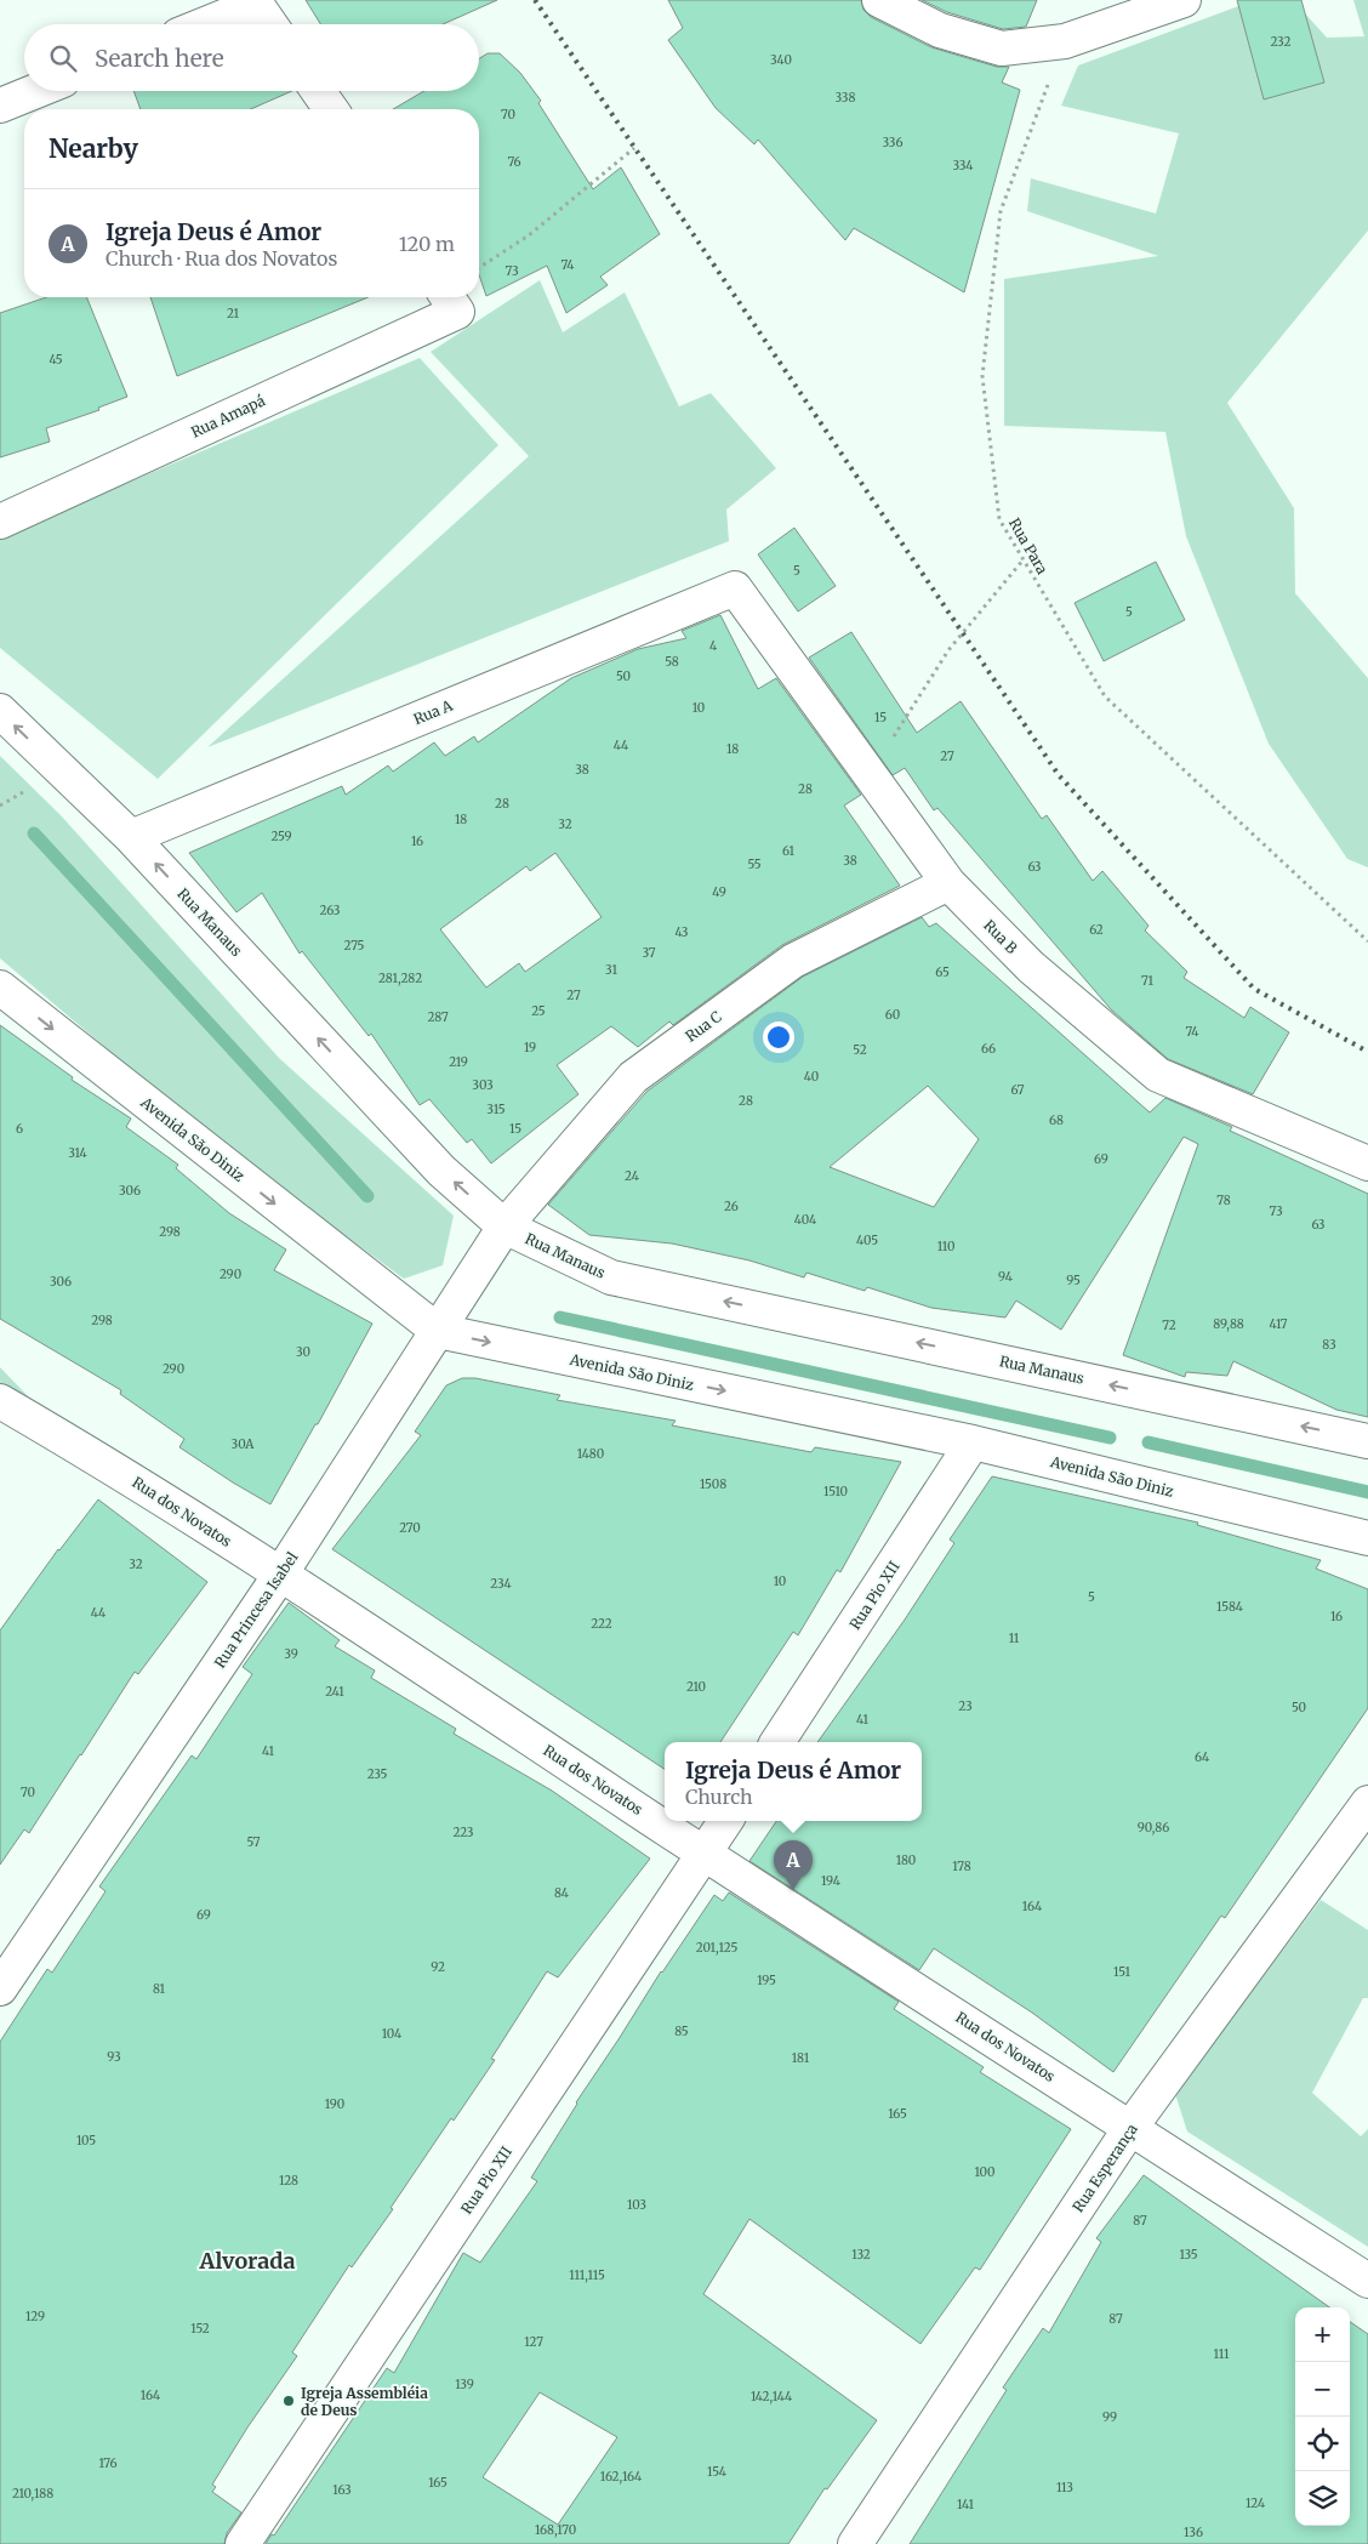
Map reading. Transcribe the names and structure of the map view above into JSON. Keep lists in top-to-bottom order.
{
  "streets": {
    "street": [
      "Rua Amapá",
      "Rua A",
      "Rua Manaus",
      "Rua B",
      "Rua C",
      "Avenida São Diniz",
      "Rua dos Novatos",
      "Rua Pio XII",
      "Rua Princesa Isabel",
      "Rua Esperança"
    ],
    "path": ["Rua Para"]
  },
  "crossings": [
    ["Rua A", "Rua Manaus"],
    ["Rua A", "Rua B"],
    ["Rua Manaus", "Rua C"],
    ["Rua Manaus", "Rua Princesa Isabel"],
    ["Rua B", "Rua C"],
    ["Rua C", "Rua Princesa Isabel"],
    ["Avenida São Diniz", "Rua Pio XII"],
    ["Avenida São Diniz", "Rua Princesa Isabel"],
    ["Rua dos Novatos", "Rua Pio XII"],
    ["Rua dos Novatos", "Rua Princesa Isabel"],
    ["Rua dos Novatos", "Rua Esperança"]
  ],
  "one_way": ["Rua Manaus", "Avenida São Diniz"],
  "districts": ["Alvorada"],
  "places": ["Igreja Assembléia de Deus"],
  "house_numbers": [
    "232",
    "340",
    "338",
    "70",
    "336",
    "76",
    "334",
    "74",
    "73",
    "21",
    "45",
    "5",
    "5",
    "4",
    "58",
    "50",
    "10",
    "15",
    "44",
    "18",
    "27",
    "38",
    "28",
    "28",
    "18",
    "32",
    "259",
    "16",
    "61",
    "38",
    "55",
    "63",
    "49",
    "263",
    "62",
    "43",
    "275",
    "37",
    "31",
    "65",
    "281,282",
    "71",
    "27",
    "25",
    "60",
    "287",
    "74",
    "19",
    "66",
    "52",
    "219",
    "40",
    "303",
    "67",
    "28",
    "315",
    "68",
    "6",
    "15",
    "314",
    "69",
    "24",
    "306",
    "78",
    "26",
    "73",
    "404",
    "63",
    "298",
    "405",
    "110",
    "290",
    "94",
    "95",
    "306",
    "298",
    "89,88",
    "417",
    "72",
    "83",
    "30",
    "290",
    "30A",
    "1480",
    "1508",
    "1510",
    "270",
    "32",
    "10",
    "234",
    "5",
    "1584",
    "44",
    "16",
    "222",
    "11",
    "39",
    "210",
    "241",
    "23",
    "50",
    "41",
    "41",
    "64",
    "235",
    "70",
    "90,86",
    "223",
    "57",
    "180",
    "178",
    "194",
    "84",
    "164",
    "69",
    "201,125",
    "92",
    "151",
    "195",
    "81",
    "85",
    "104",
    "93",
    "181",
    "190",
    "165",
    "105",
    "100",
    "128",
    "103",
    "87",
    "132",
    "135",
    "111,115",
    "129",
    "87",
    "152",
    "127",
    "111",
    "139",
    "164",
    "142,144",
    "99",
    "176",
    "154",
    "162,164",
    "165",
    "113",
    "163",
    "210,188",
    "124",
    "141",
    "168,170",
    "136"
  ],
  "page": {
    "search": "Search here",
    "heading": "Nearby",
    "list": [
      {
        "mark": "A",
        "name": "Igreja Deus é Amor",
        "note": "Church · Rua dos Novatos",
        "value": "120 m"
      }
    ],
    "popup": ["Igreja Deus é Amor", "Church"],
    "pins": "A",
    "map_buttons": ["+", "−"]
  }
}
